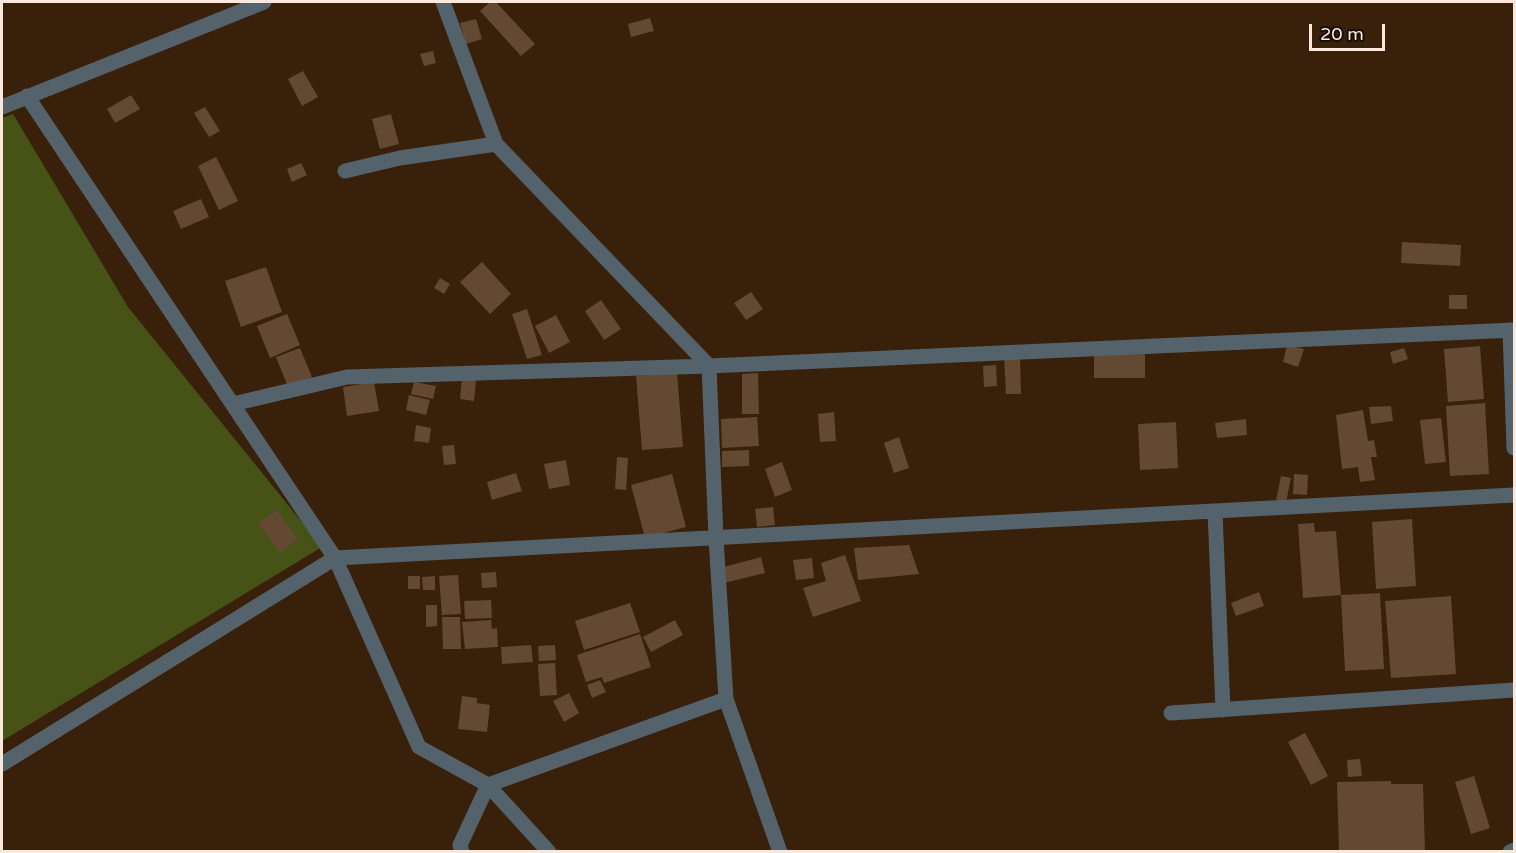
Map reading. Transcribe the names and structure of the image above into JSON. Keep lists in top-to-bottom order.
{
  "scale_bar": "20 m"
}
